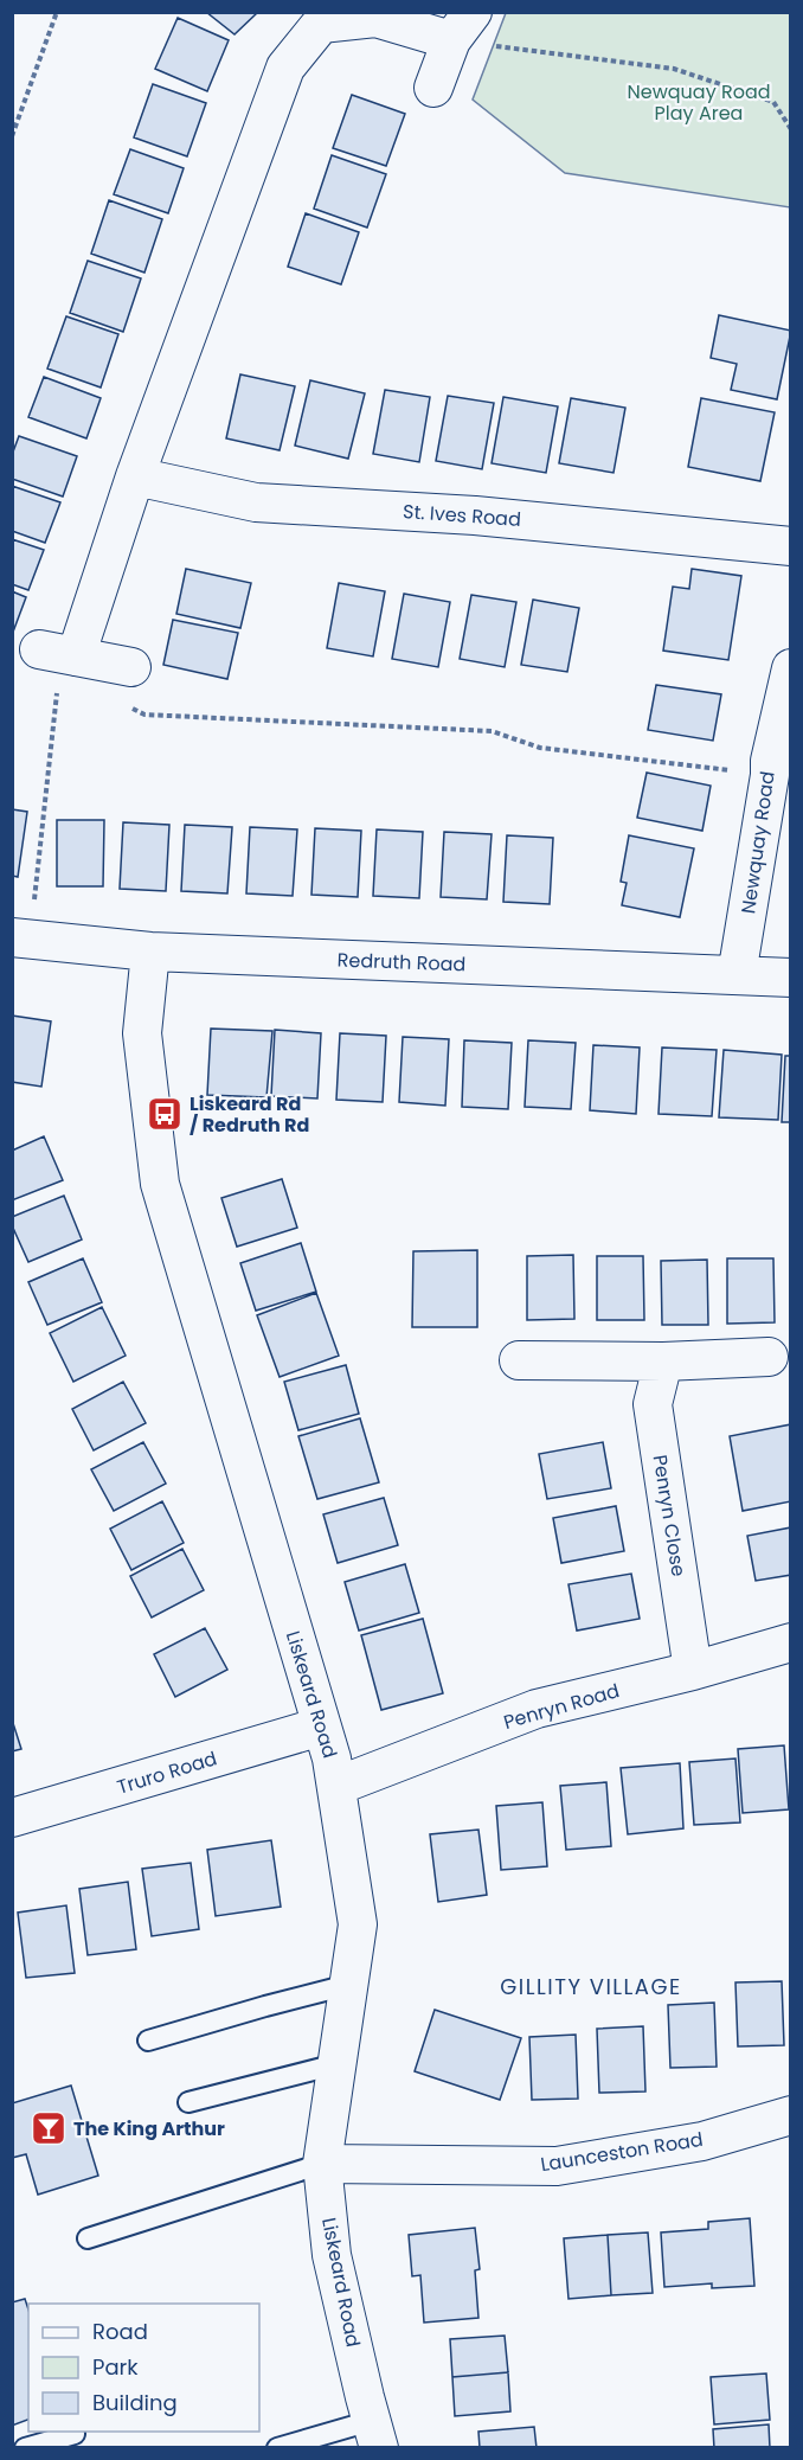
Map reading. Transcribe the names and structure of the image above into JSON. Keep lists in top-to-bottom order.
{
  "streets": {
    "street": [
      "St. Ives Road",
      "Newquay Road",
      "Redruth Road",
      "Penryn Close",
      "Liskeard Road",
      "Penryn Road",
      "Truro Road",
      "Launceston Road"
    ]
  },
  "crossings": [
    ["Newquay Road", "Redruth Road"],
    ["Redruth Road", "Liskeard Road"],
    ["Penryn Close", "Penryn Road"],
    ["Liskeard Road", "Penryn Road"],
    ["Liskeard Road", "Truro Road"],
    ["Liskeard Road", "Launceston Road"]
  ],
  "districts": ["GILLITY VILLAGE"],
  "parks": ["Newquay Road Play Area"],
  "places": {
    "bus stop": ["Liskeard Rd / Redruth Rd"],
    "bar": ["The King Arthur"]
  },
  "legend": ["Road", "Park", "Building"]
}
